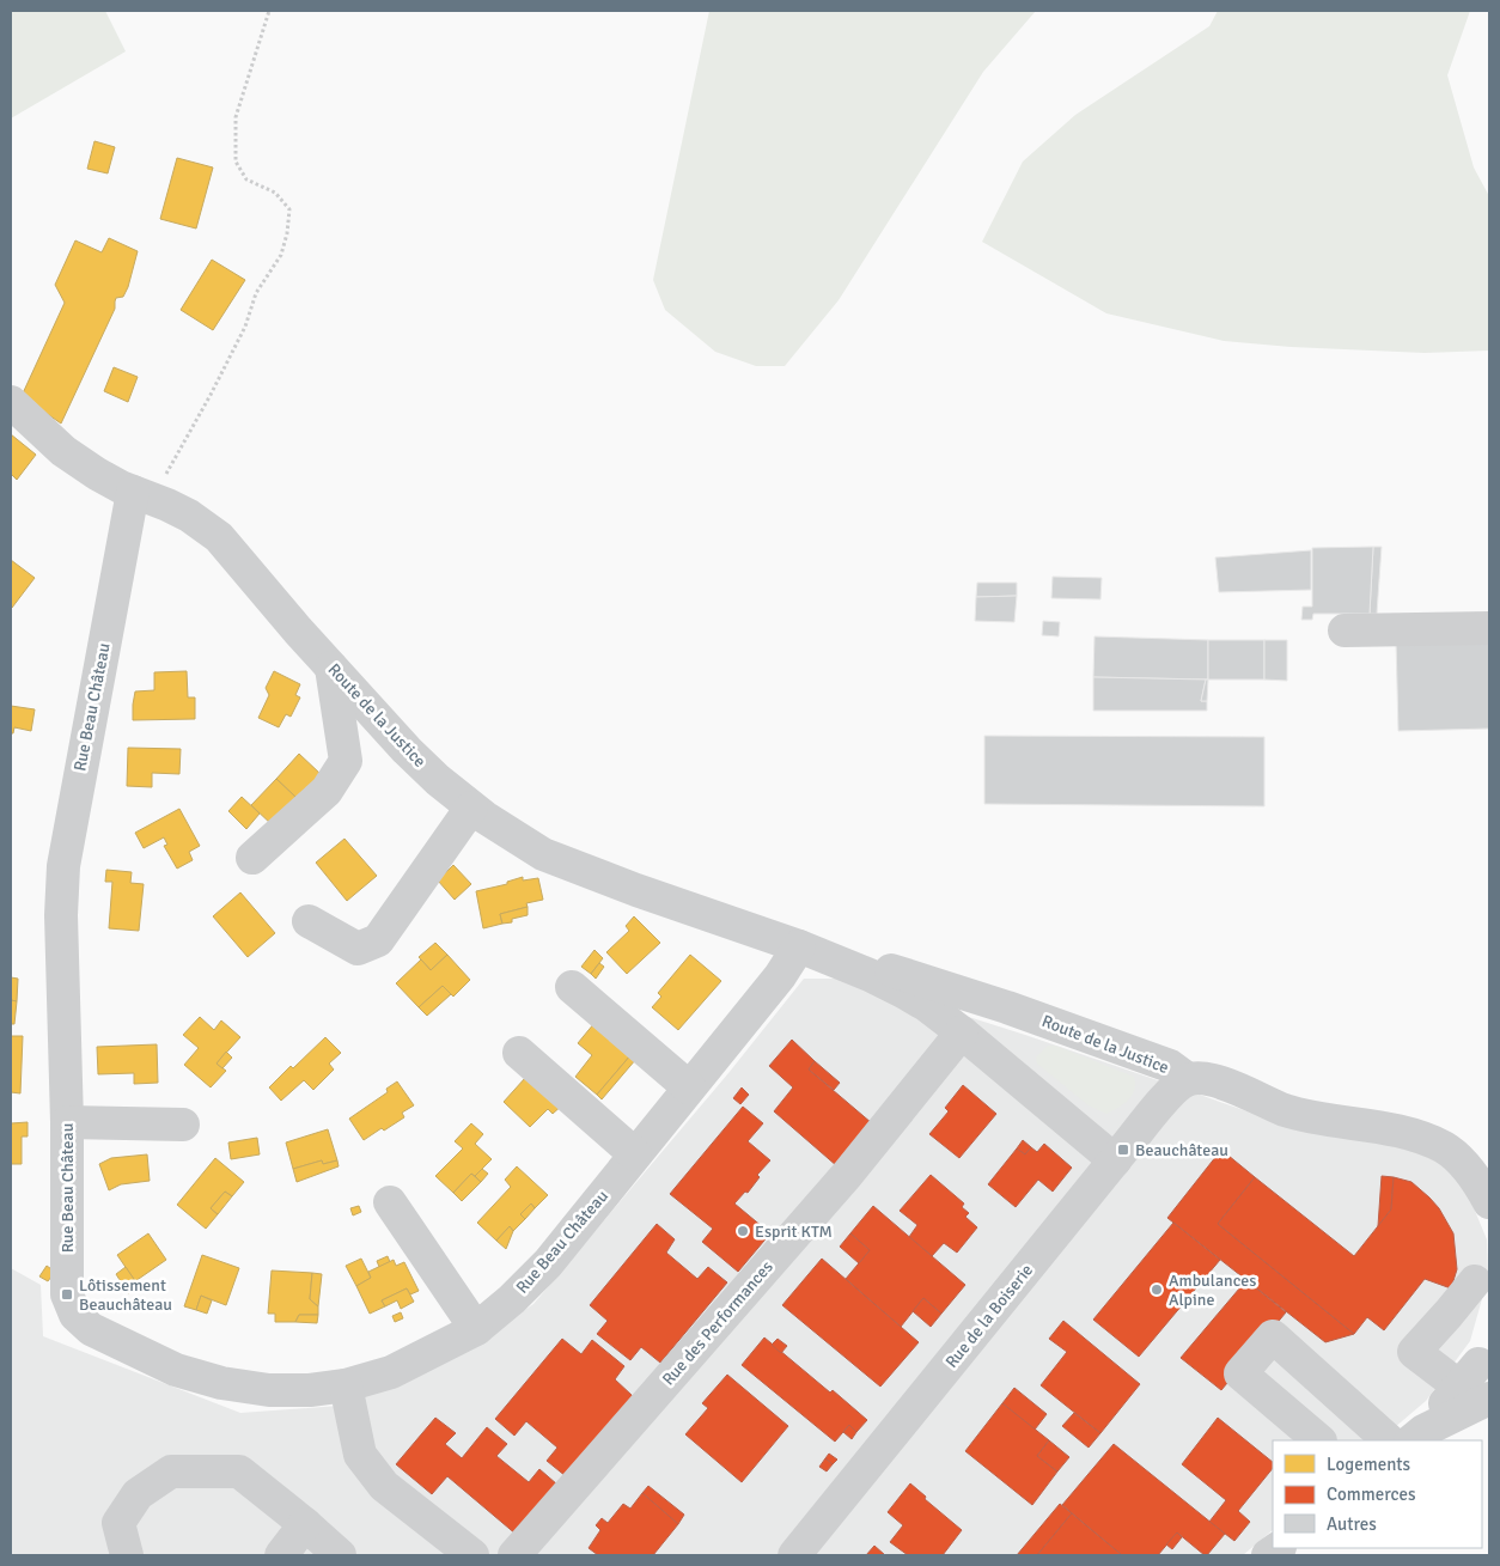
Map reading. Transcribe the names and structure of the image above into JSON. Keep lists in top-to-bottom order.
{
  "streets": {
    "street": [
      "Rue Beau Château",
      "Route de la Justice",
      "Rue de la Boiserie",
      "Rue des Performances"
    ]
  },
  "crossings": [
    ["Rue Beau Château", "Route de la Justice"],
    ["Route de la Justice", "Rue de la Boiserie"],
    ["Route de la Justice", "Rue des Performances"]
  ],
  "places": {
    "transit": ["Beauchâteau", "Lôtissement Beauchâteau"],
    "other": ["Esprit KTM", "Ambulances Alpine"]
  },
  "legend": ["Logements", "Commerces", "Autres"]
}
